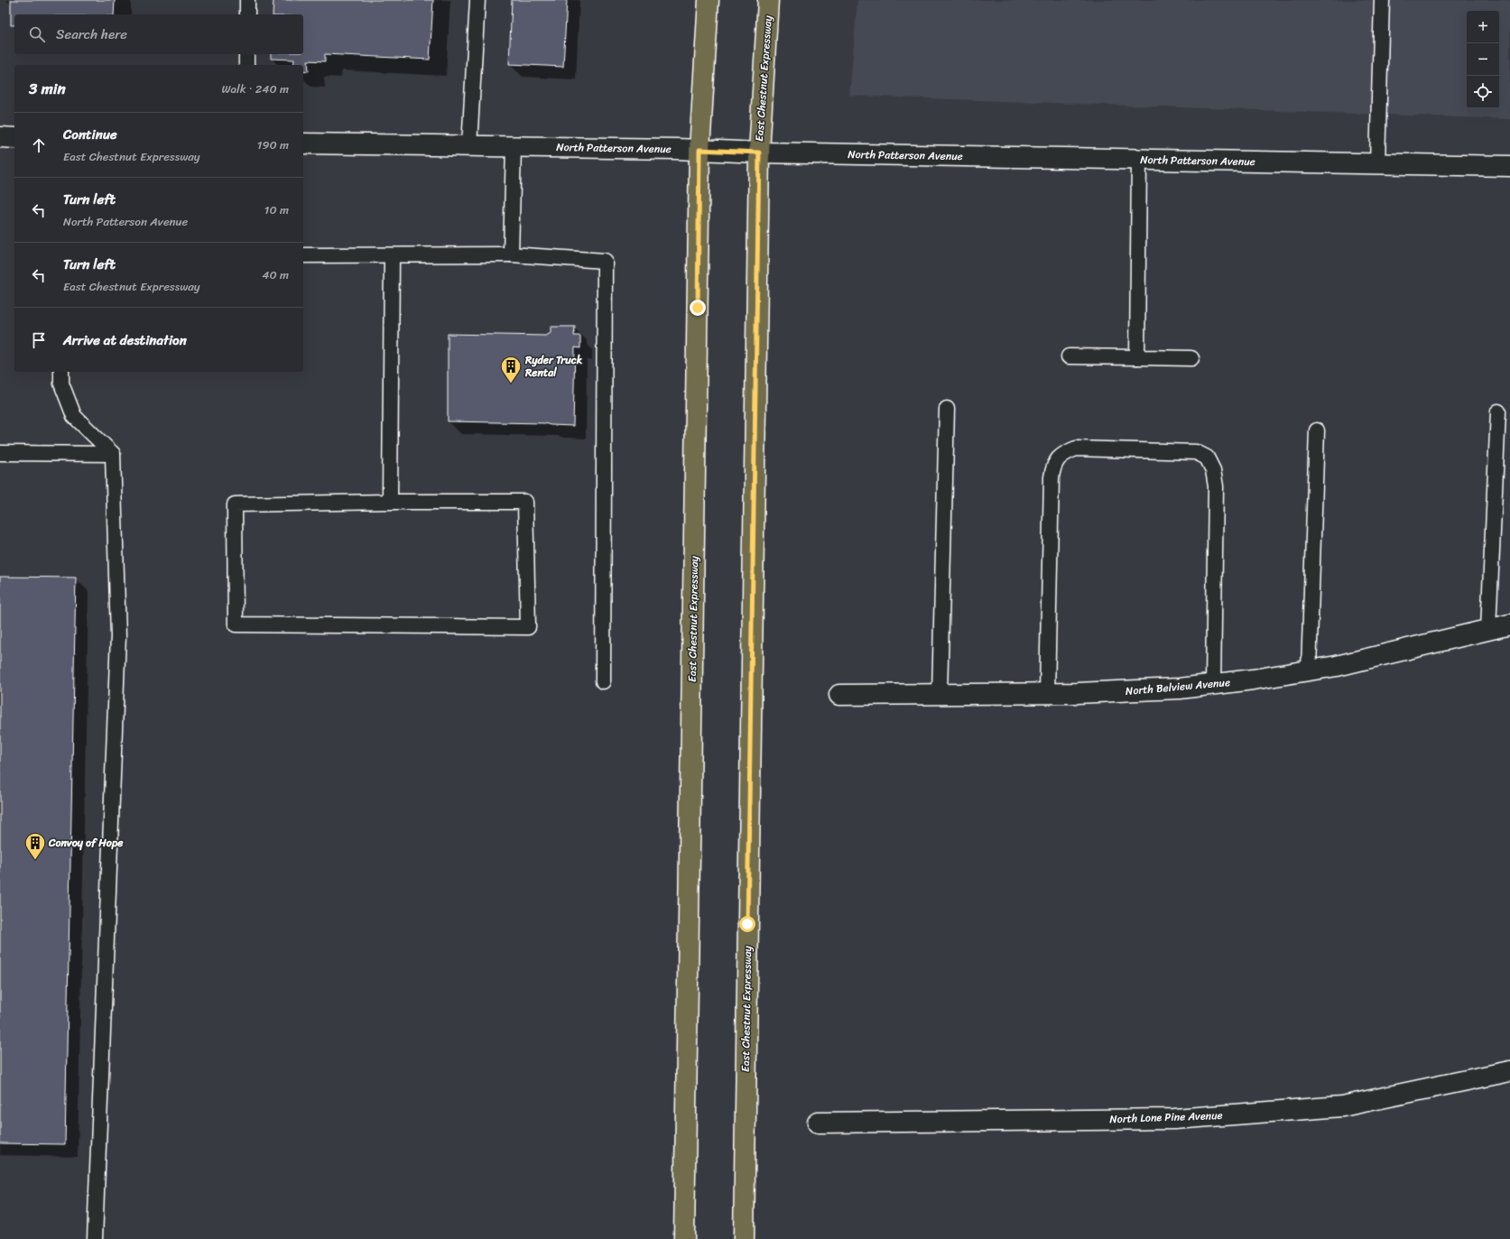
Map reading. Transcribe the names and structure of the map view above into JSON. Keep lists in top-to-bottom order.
{
  "streets": {
    "main road": ["East Chestnut Expressway"],
    "street": ["North Patterson Avenue", "North Belview Avenue", "North Lone Pine Avenue"]
  },
  "crossings": [
    ["East Chestnut Expressway", "North Patterson Avenue"]
  ],
  "places": {
    "building": ["Ryder Truck Rental", "Convoy of Hope"]
  },
  "page": {
    "map_buttons": ["+", "−"],
    "search": "Search here",
    "heading": ["3 min", "Walk · 240 m"],
    "list": [
      ["Continue", "East Chestnut Expressway", "190 m"],
      ["Turn left", "North Patterson Avenue", "10 m"],
      ["Turn left", "East Chestnut Expressway", "40 m"],
      "Arrive at destination"
    ]
  }
}
